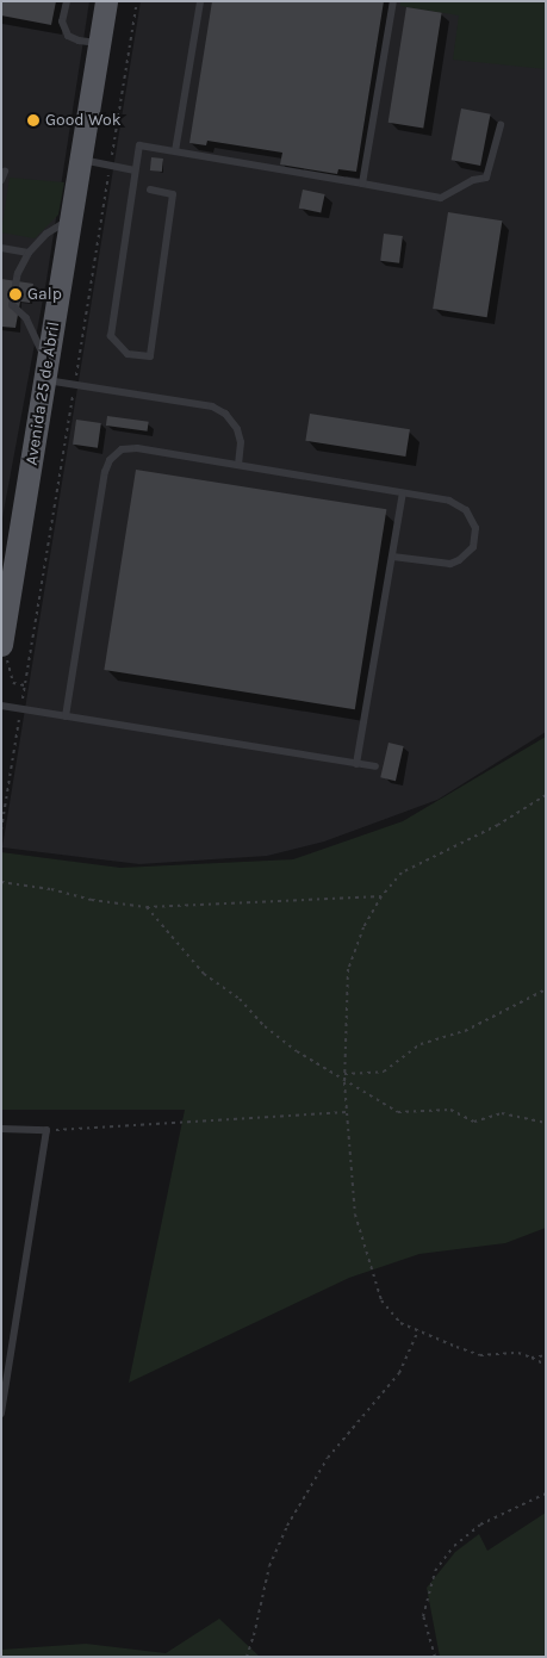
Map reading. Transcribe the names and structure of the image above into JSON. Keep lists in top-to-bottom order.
{
  "streets": {
    "main road": ["Avenida 25 de Abril"]
  },
  "places": ["Good Wok", "Galp"]
}
